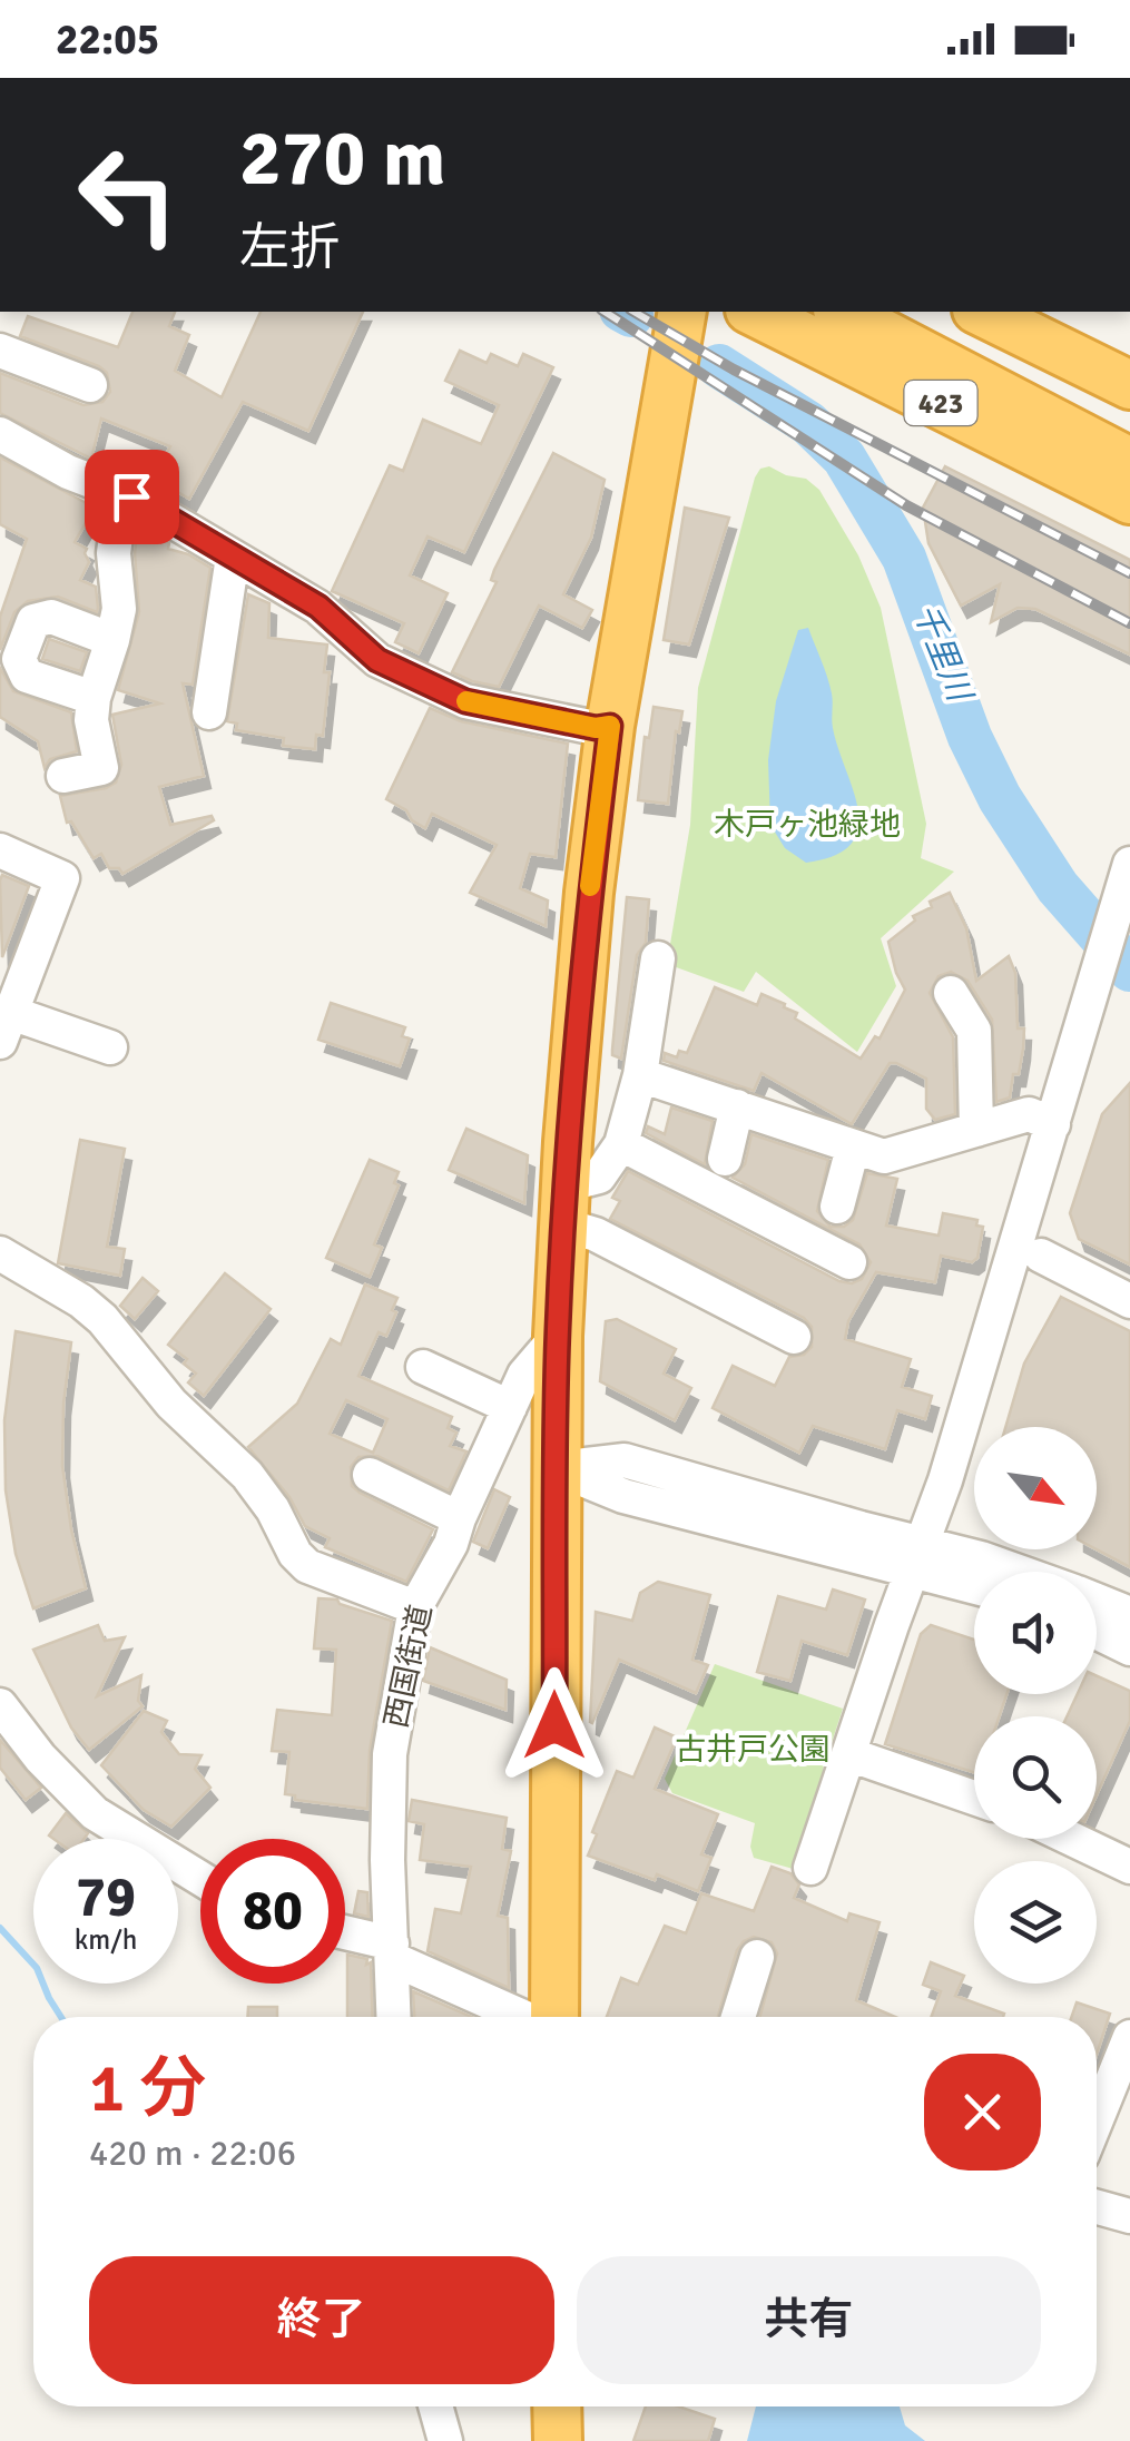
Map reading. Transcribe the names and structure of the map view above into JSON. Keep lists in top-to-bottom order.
{
  "streets": {
    "highway": ["423"],
    "street": ["西国街道"]
  },
  "water": ["千里川"],
  "parks": ["木戸ヶ池緑地", "古井戸公園"],
  "north": "bottom right",
  "page": {
    "status": "22:05",
    "turn": ["270 m", "左折"],
    "speed": "79 km/h",
    "limit": "80",
    "heading": ["1 分", "420 m · 22:06"],
    "buttons": ["終了", "共有"]
  }
}
